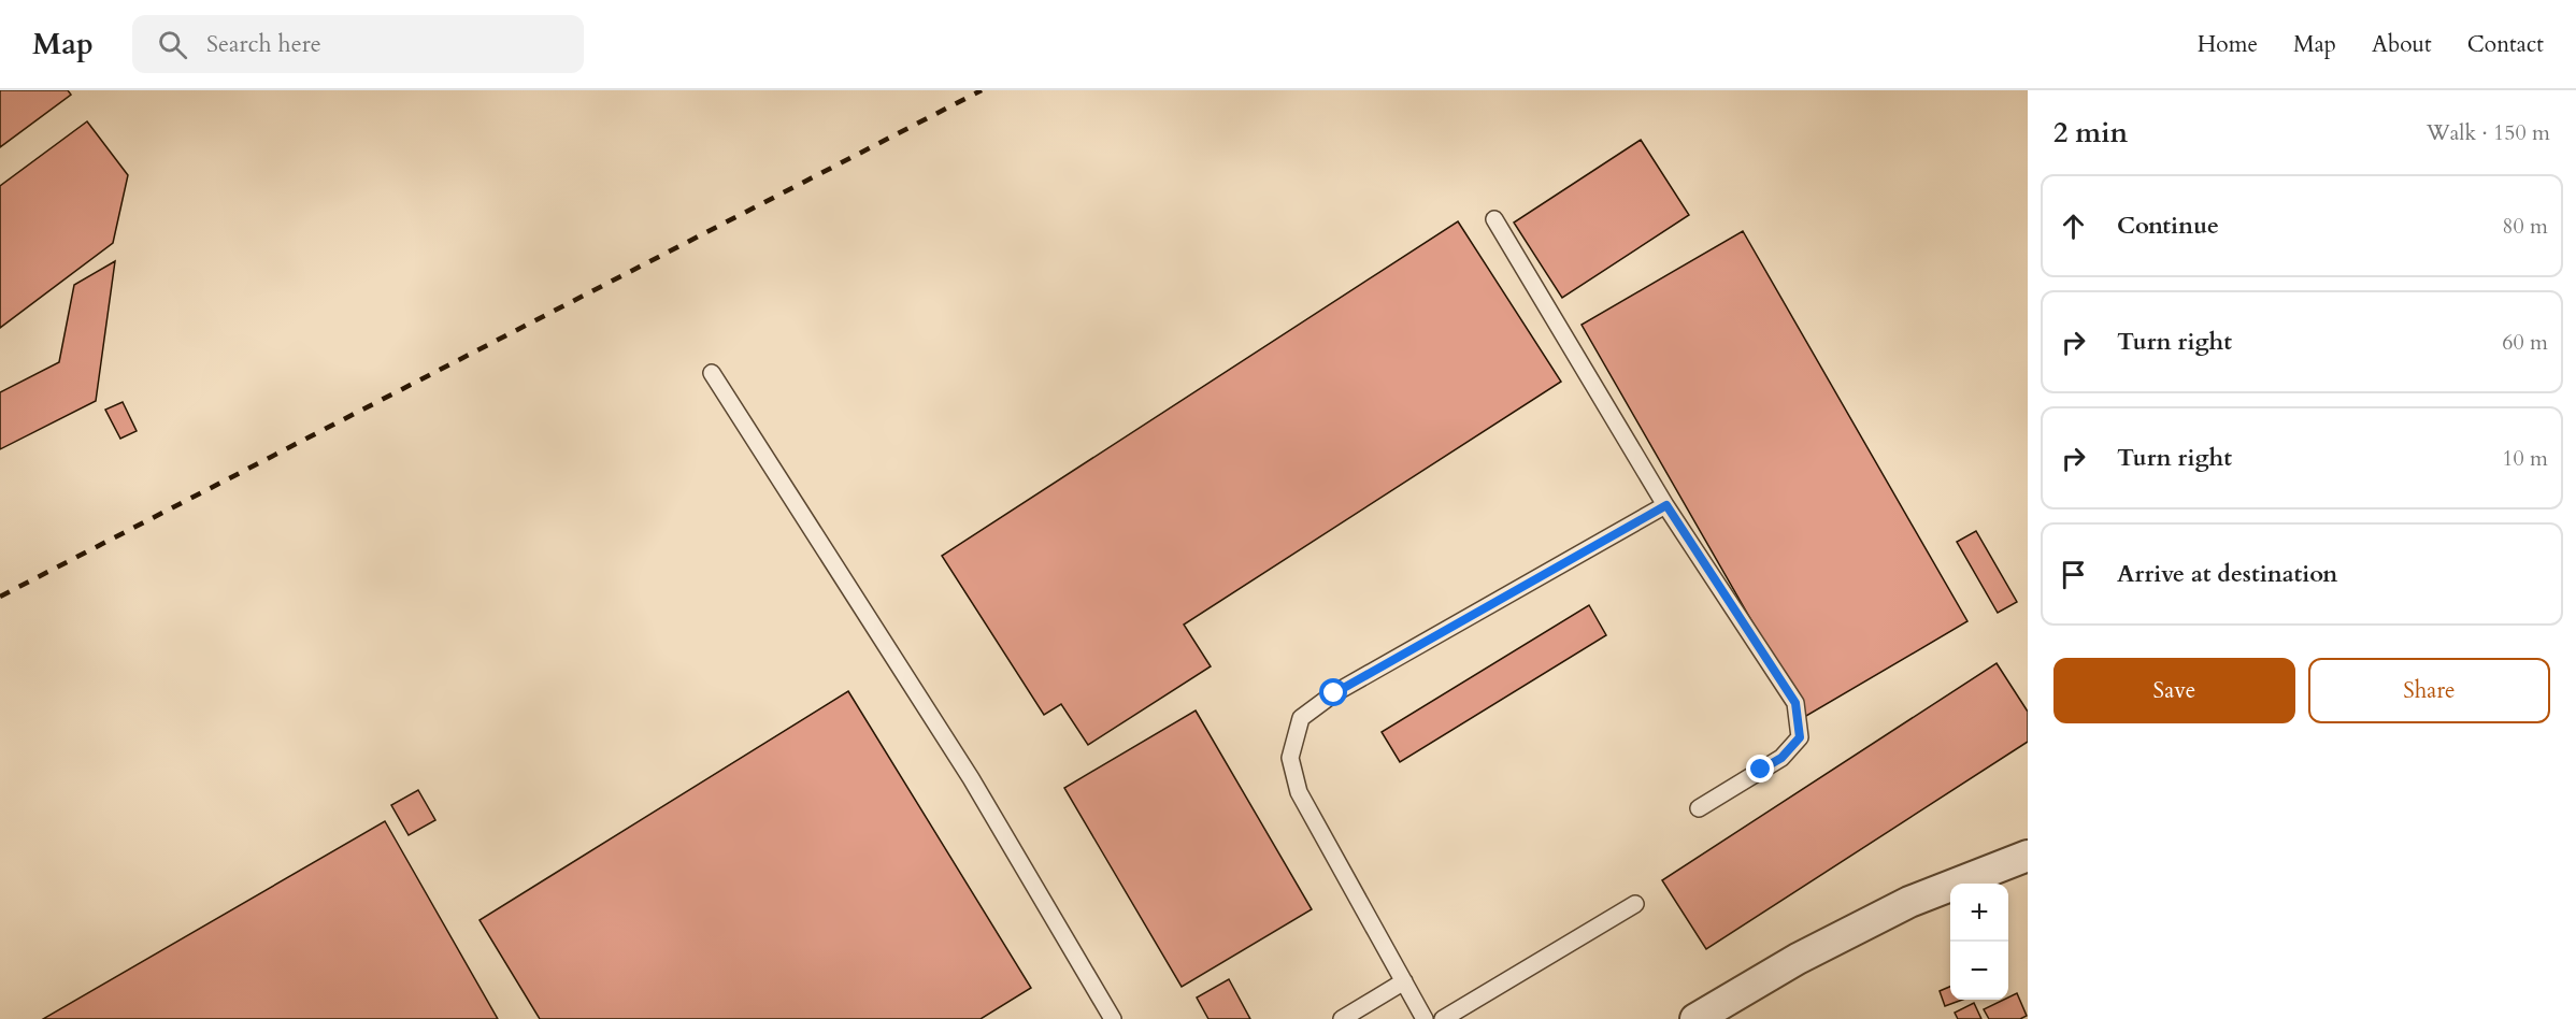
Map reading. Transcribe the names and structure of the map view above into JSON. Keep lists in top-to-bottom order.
{
  "page": {
    "header": "Map",
    "search": "Search here",
    "nav": [
      "Home",
      "Map",
      "About",
      "Contact"
    ],
    "heading": ["2 min", "Walk · 150 m"],
    "list": [
      ["Continue", "80 m"],
      ["Turn right", "60 m"],
      ["Turn right", "10 m"],
      "Arrive at destination"
    ],
    "buttons": ["Save", "Share"],
    "map_buttons": ["+", "−"]
  }
}
